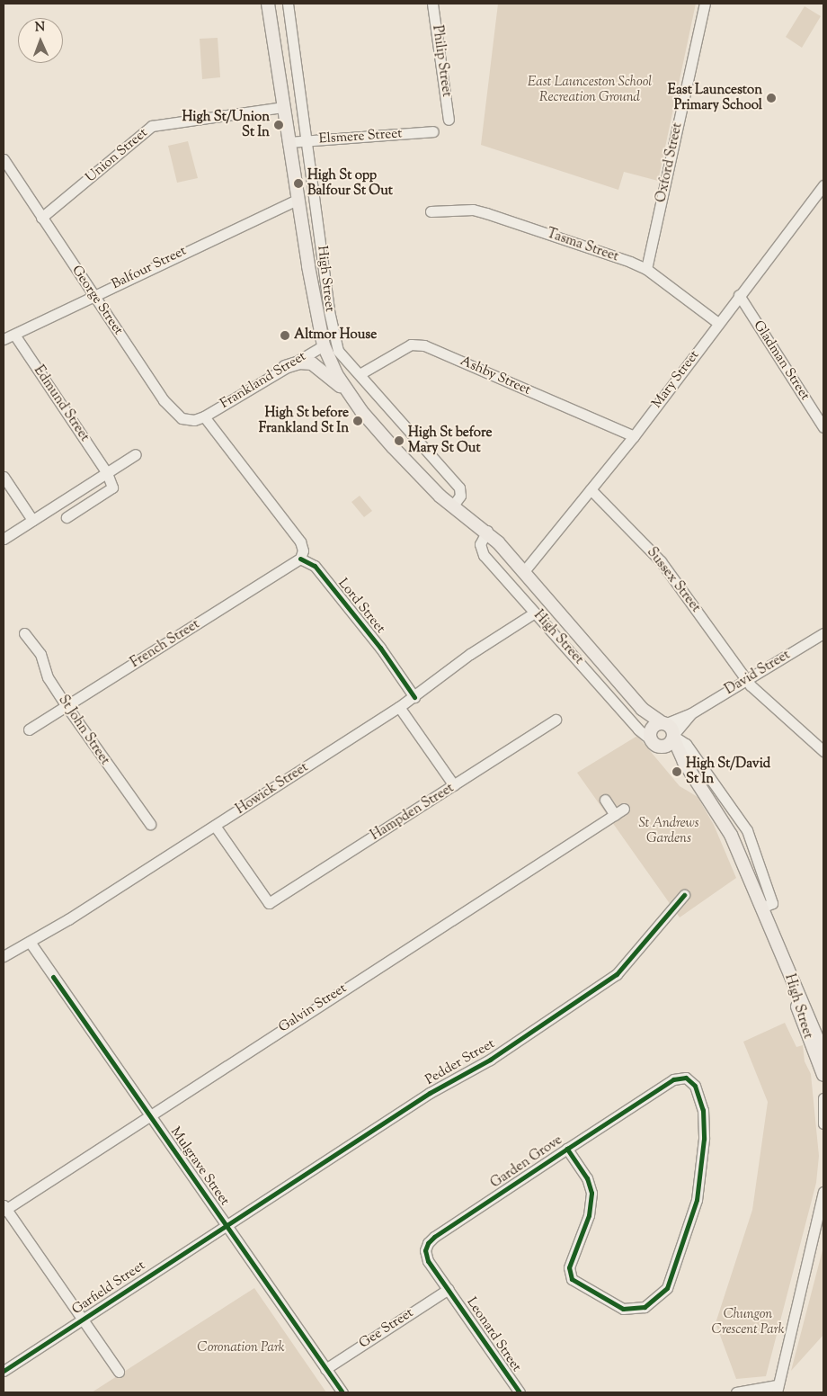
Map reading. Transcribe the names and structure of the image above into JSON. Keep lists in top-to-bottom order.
{
  "streets": {
    "main road": ["High Street"],
    "street": [
      "Philip Street",
      "Elsmere Street",
      "Union Street",
      "Oxford Street",
      "Tasma Street",
      "Balfour Street",
      "George Street",
      "Gladman Street",
      "Ashby Street",
      "Mary Street",
      "Frankland Street",
      "Edmund Street",
      "Sussex Street",
      "Lord Street",
      "French Street",
      "David Street",
      "St John Street",
      "Howick Street",
      "Hampden Street",
      "Galvin Street",
      "Pedder Street",
      "Garden Grove",
      "Mulgrave Street",
      "Garfield Street",
      "Gee Street",
      "Leonard Street"
    ]
  },
  "crossings": [
    ["Elsmere Street", "High Street"],
    ["Union Street", "High Street"],
    ["Union Street", "George Street"],
    ["Oxford Street", "Tasma Street"],
    ["Tasma Street", "Mary Street"],
    ["Balfour Street", "High Street"],
    ["Balfour Street", "George Street"],
    ["Balfour Street", "Edmund Street"],
    ["High Street", "Ashby Street"],
    ["High Street", "Mary Street"],
    ["High Street", "Frankland Street"],
    ["High Street", "David Street"],
    ["High Street", "Howick Street"],
    ["George Street", "Frankland Street"],
    ["Gladman Street", "Mary Street"],
    ["Ashby Street", "Mary Street"],
    ["Mary Street", "Sussex Street"],
    ["Sussex Street", "David Street"],
    ["Lord Street", "French Street"],
    ["Lord Street", "Howick Street"],
    ["French Street", "St John Street"],
    ["Howick Street", "Hampden Street"],
    ["Howick Street", "Mulgrave Street"],
    ["Galvin Street", "Mulgrave Street"],
    ["Pedder Street", "Mulgrave Street"],
    ["Pedder Street", "Garfield Street"],
    ["Garden Grove", "Gee Street"],
    ["Garden Grove", "Leonard Street"],
    ["Mulgrave Street", "Garfield Street"],
    ["Mulgrave Street", "Gee Street"],
    ["Gee Street", "Leonard Street"]
  ],
  "parks": [
    "East Launceston School Recreation Ground",
    "St Andrews Gardens",
    "Chungon Crescent Park",
    "Coronation Park"
  ],
  "places": [
    "East Launceston Primary School",
    "High St/Union St In",
    "High St opp Balfour St Out",
    "Altmor House",
    "High St before Frankland St In",
    "High St before Mary St Out",
    "High St/David St In"
  ],
  "north": "top"
}
